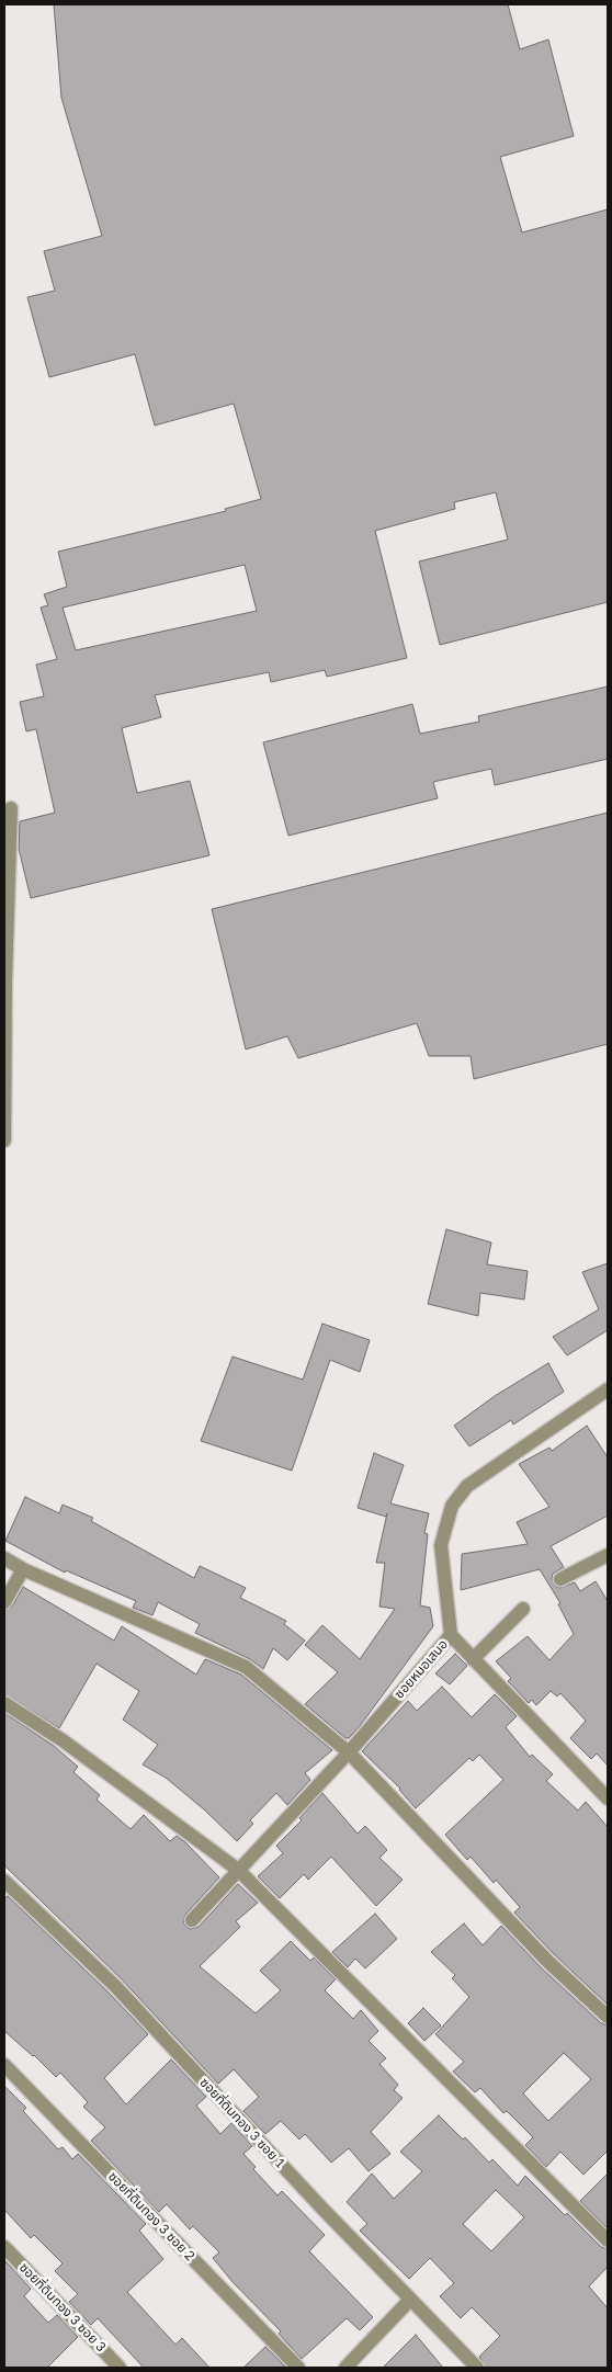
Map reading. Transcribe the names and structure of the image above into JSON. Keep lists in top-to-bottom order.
{
  "streets": {
    "street": [
      "ซอยหมอเสนอ",
      "ซอยที่ดินทอง 3 ซอย 1",
      "ซอยที่ดินทอง 3 ซอย 2",
      "ซอยที่ดินทอง 3 ซอย 3"
    ]
  }
}
